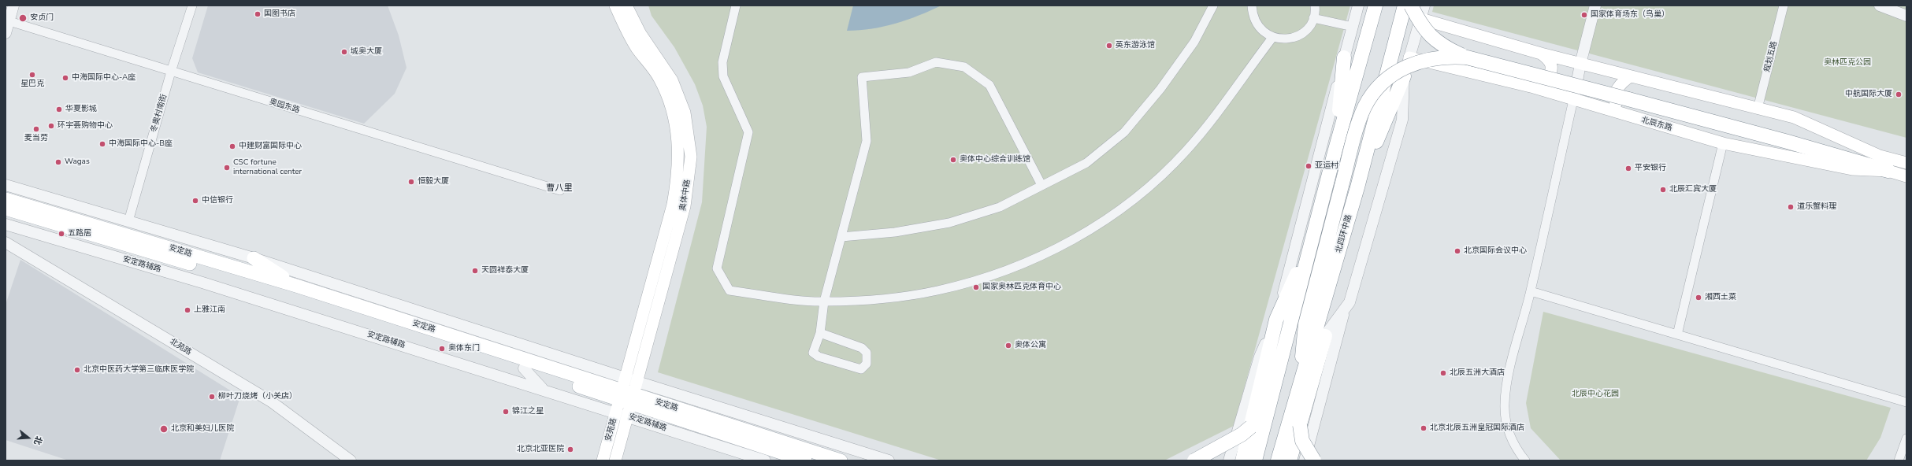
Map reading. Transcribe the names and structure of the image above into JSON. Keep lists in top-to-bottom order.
{
  "streets": {
    "highway": ["北四环中路"],
    "main road": [
      "北辰东路",
      "奥体中路",
      "安定路",
      "安苑路"
    ],
    "street": [
      "规划五路",
      "奥园东路",
      "冬奥村南街",
      "安定路辅路",
      "北苑路"
    ]
  },
  "crossings": [
    ["奥园东路", "冬奥村南街"],
    ["冬奥村南街", "安定路"],
    ["奥体中路", "安定路"],
    ["奥体中路", "安定路辅路"],
    ["奥体中路", "安苑路"],
    ["安定路", "安定路辅路"],
    ["安定路", "安苑路"],
    ["安定路辅路", "安苑路"]
  ],
  "districts": ["曹八里"],
  "parks": ["奥林匹克公园", "北辰中心花园"],
  "places": [
    "国图书店",
    "国家体育场东（鸟巢）",
    "安贞门",
    "英东游泳馆",
    "城奥大厦",
    "星巴克",
    "中海国际中心-A座",
    "中航国际大厦",
    "华夏影城",
    "环宇荟购物中心",
    "麦当劳",
    "中海国际中心-B座",
    "中建财富国际中心",
    "奥体中心综合训练馆",
    "Wagas",
    "亚运村",
    "CSC fortune international center",
    "平安银行",
    "恒毅大厦",
    "北辰汇宾大厦",
    "中信银行",
    "道乐蟹料理",
    "五路居",
    "北京国际会议中心",
    "天圆祥泰大厦",
    "国家奥林匹克体育中心",
    "湘西土菜",
    "上雅江南",
    "奥体公寓",
    "奥体东门",
    "北京中医药大学第三临床医学院",
    "北辰五洲大酒店",
    "柳叶刀烧烤（小关店）",
    "锦江之星",
    "北京北辰五洲皇冠国际酒店",
    "北京和美妇儿医院",
    "北京北亚医院"
  ],
  "north": "right"
}
